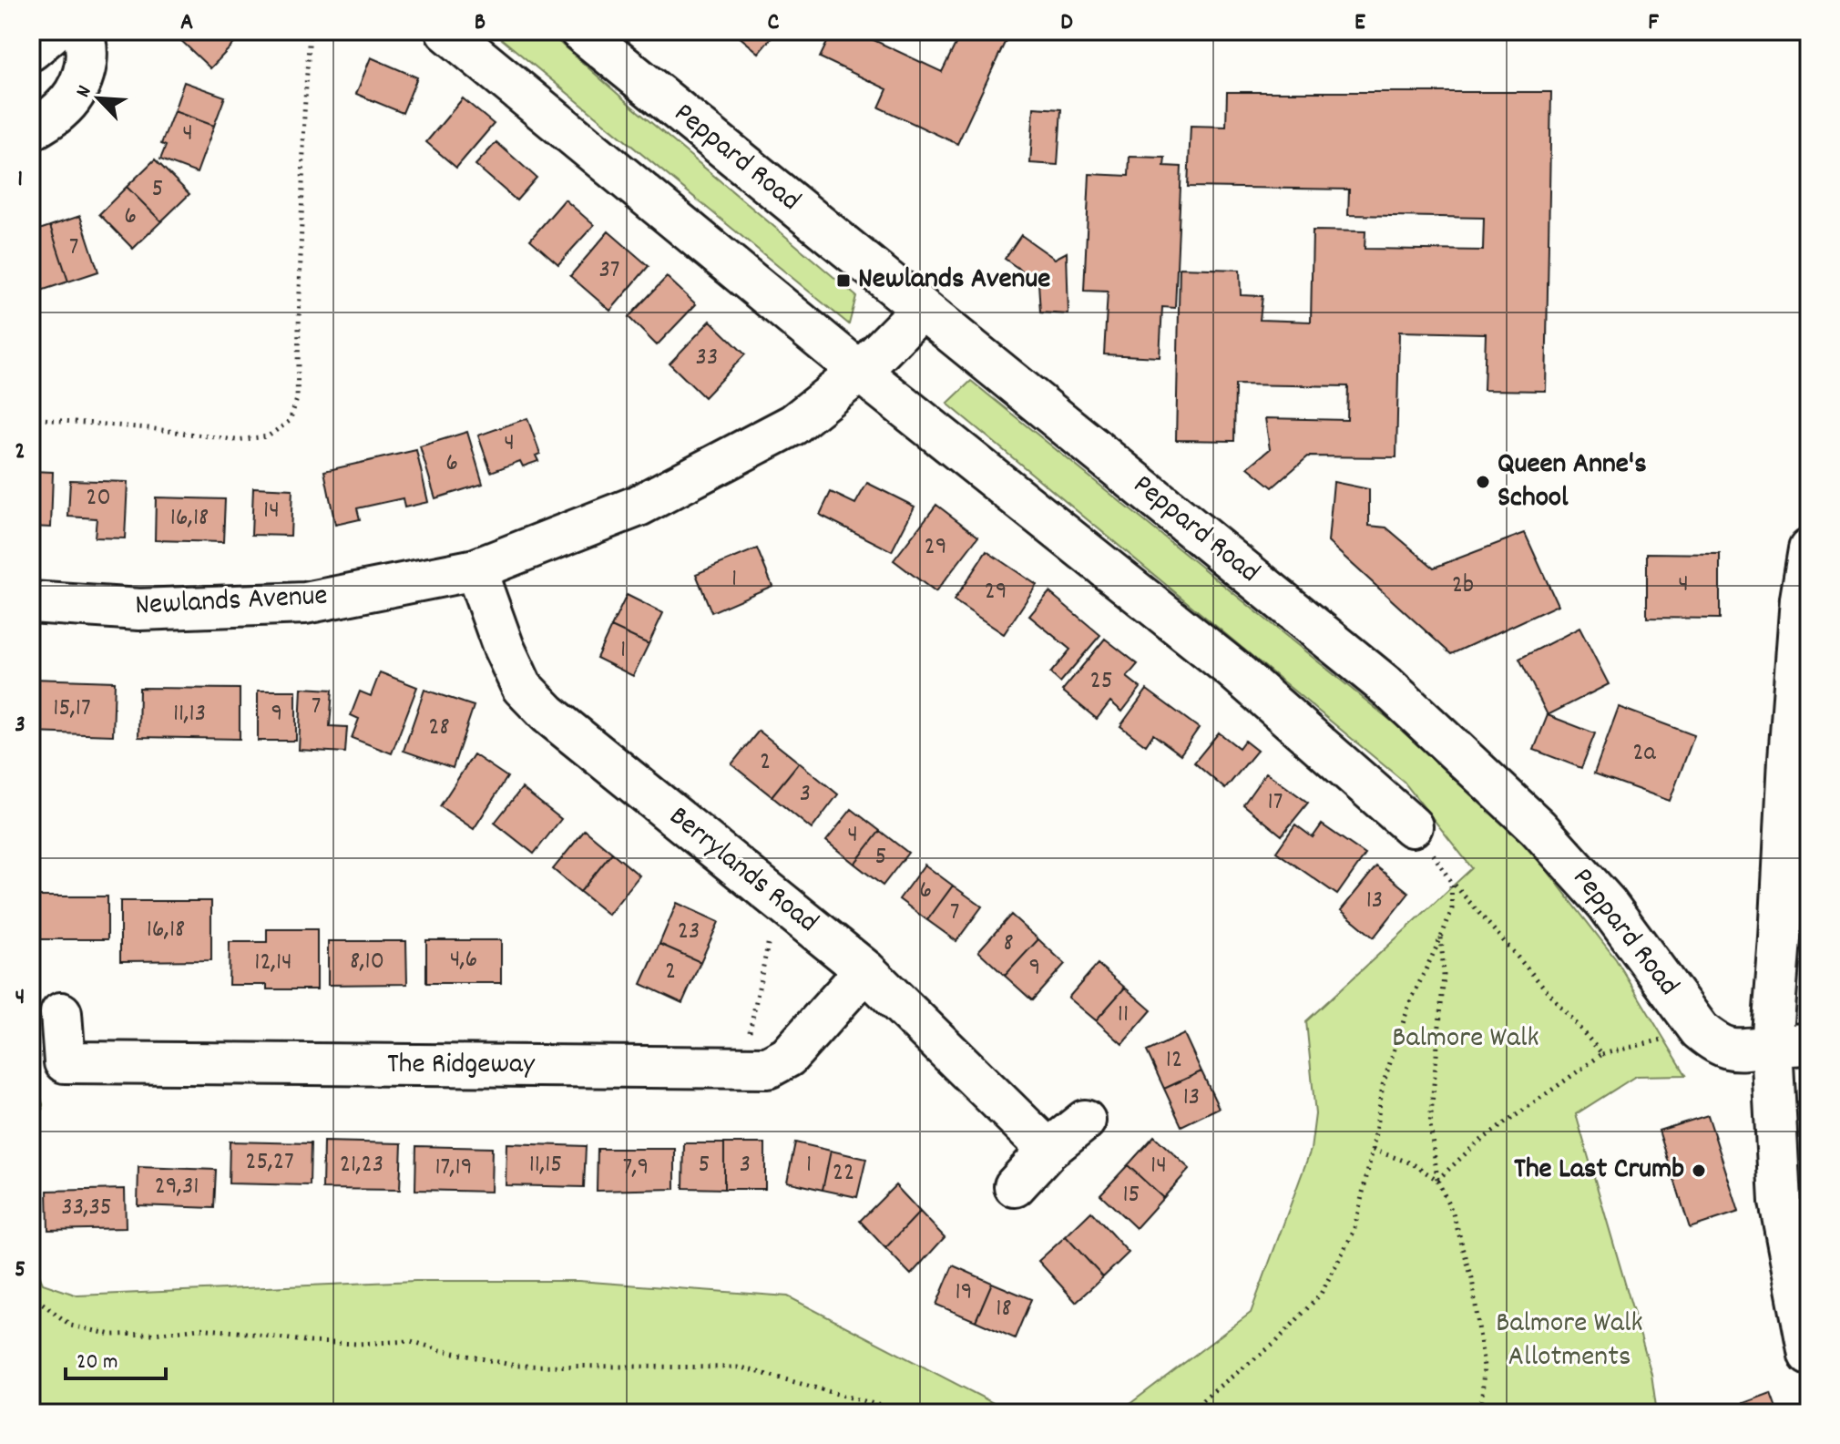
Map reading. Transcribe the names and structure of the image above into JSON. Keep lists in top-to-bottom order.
{
  "streets": {
    "street": [
      "Peppard Road",
      "Newlands Avenue",
      "Berrylands Road",
      "The Ridgeway"
    ]
  },
  "crossings": [
    ["Peppard Road", "Newlands Avenue"],
    ["Newlands Avenue", "Berrylands Road"],
    ["Berrylands Road", "The Ridgeway"]
  ],
  "parks": ["Balmore Walk", "Balmore Walk Allotments"],
  "places": {
    "transit": ["Newlands Avenue"],
    "other": ["Queen Anne's School", "The Last Crumb"]
  },
  "house_numbers": [
    "4",
    "5",
    "6",
    "7",
    "37",
    "33",
    "4",
    "6",
    "20",
    "14",
    "16,18",
    "29",
    "1",
    "4",
    "2b",
    "29",
    "1",
    "25",
    "7",
    "15,17",
    "11,13",
    "9",
    "28",
    "2a",
    "2",
    "3",
    "17",
    "4",
    "5",
    "6",
    "13",
    "7",
    "16,18",
    "23",
    "8",
    "4,6",
    "8,10",
    "12,14",
    "9",
    "2",
    "11",
    "12",
    "13",
    "25,27",
    "21,23",
    "11,15",
    "5",
    "3",
    "1",
    "14",
    "17,19",
    "7,9",
    "22",
    "29,31",
    "15",
    "33,35",
    "19",
    "18"
  ],
  "scale_bar": "20 m",
  "north": "top left",
  "grid": {
    "columns": [
      "A",
      "B",
      "C",
      "D",
      "E",
      "F"
    ],
    "rows": [
      "1",
      "2",
      "3",
      "4",
      "5"
    ]
  }
}
